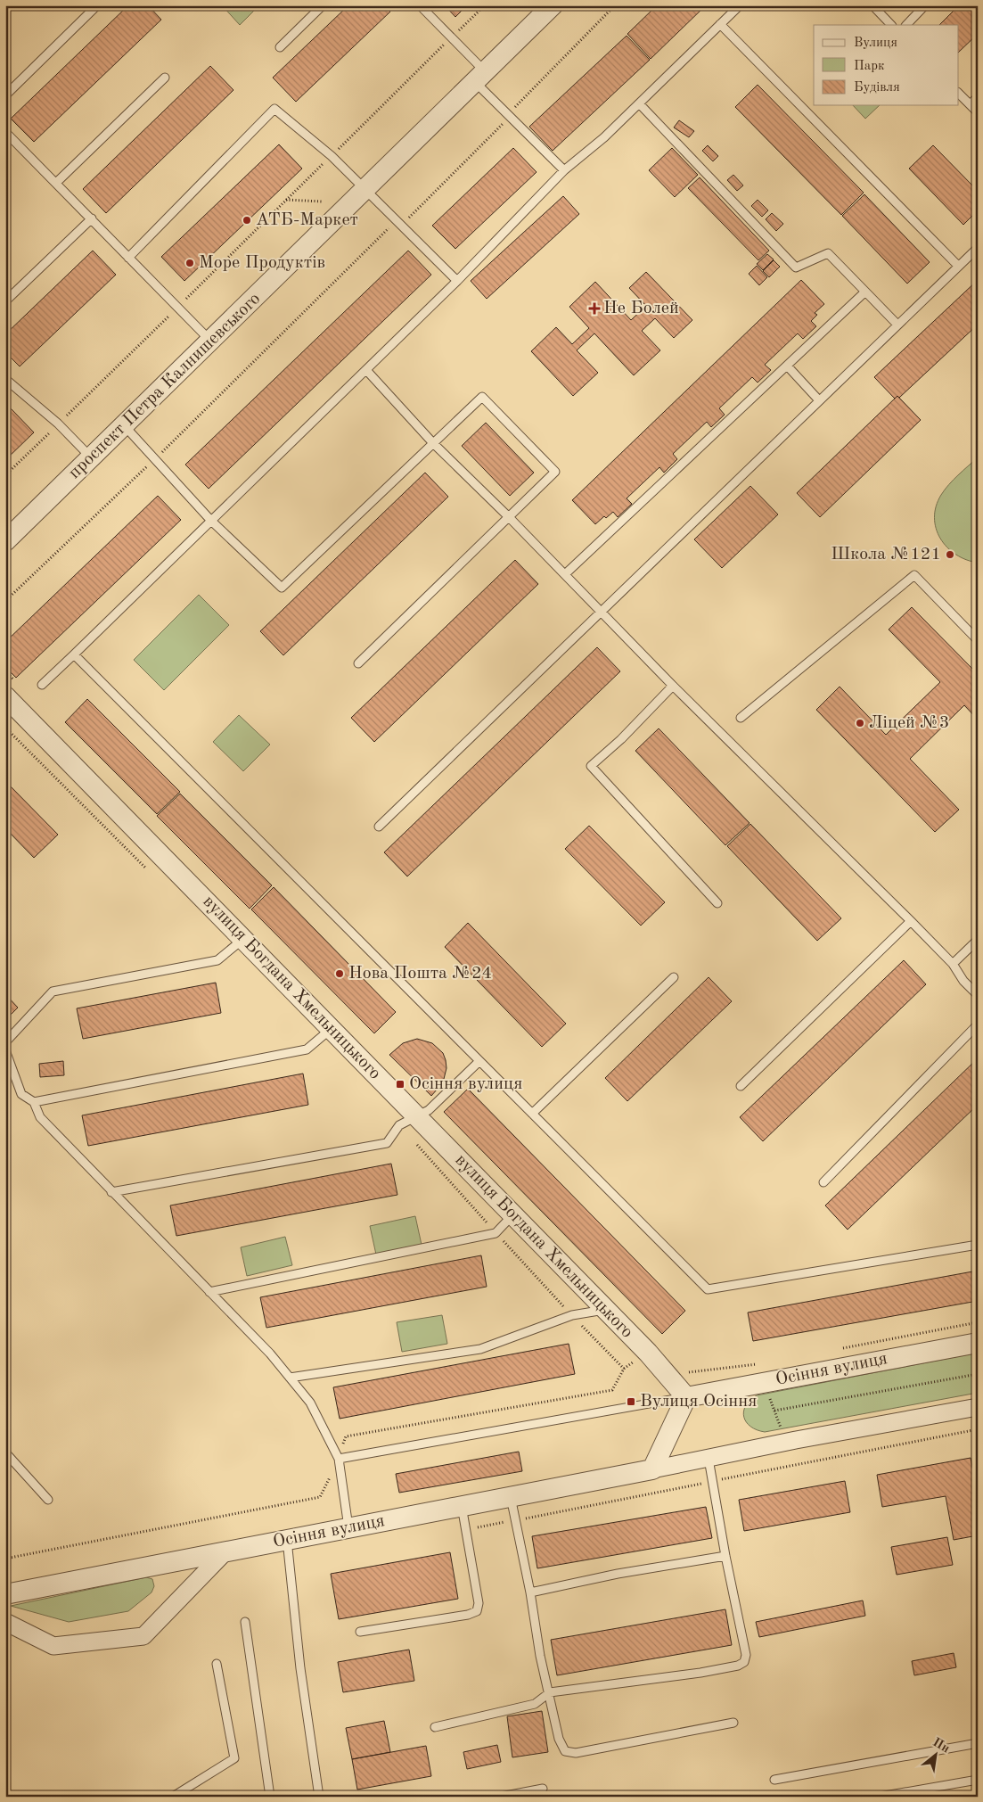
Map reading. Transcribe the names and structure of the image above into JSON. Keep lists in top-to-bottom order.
{
  "streets": {
    "street": ["проспект Петра Калнишевського", "вулиця Богдана Хмельницького", "Осіння вулиця"]
  },
  "crossings": [
    ["вулиця Богдана Хмельницького", "Осіння вулиця"]
  ],
  "places": {
    "other": [
      "АТБ-Маркет",
      "Море Продуктiв",
      "Школа №121",
      "Ліцей №3",
      "Нова Пошта №24"
    ],
    "health": ["Не Болей"],
    "transit": ["Осіння вулиця", "Вулиця Осіння"]
  },
  "legend": ["Вулиця", "Парк", "Будівля"],
  "north": "top right"
}
